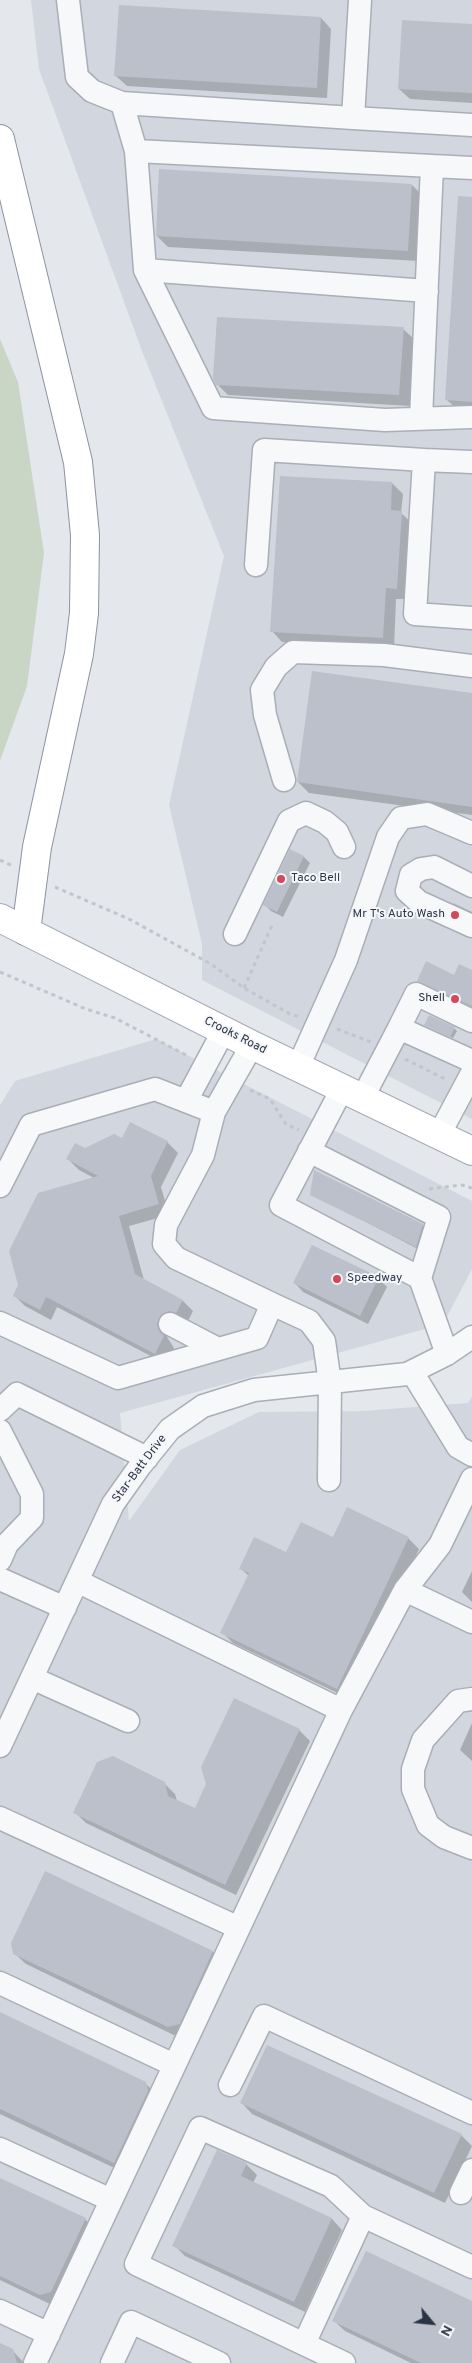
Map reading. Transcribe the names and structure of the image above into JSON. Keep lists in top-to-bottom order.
{
  "streets": {
    "main road": ["Crooks Road"],
    "street": ["Star-Batt Drive"]
  },
  "places": [
    "Taco Bell",
    "Mr T's Auto Wash",
    "Shell",
    "Speedway"
  ],
  "north": "bottom right"
}
